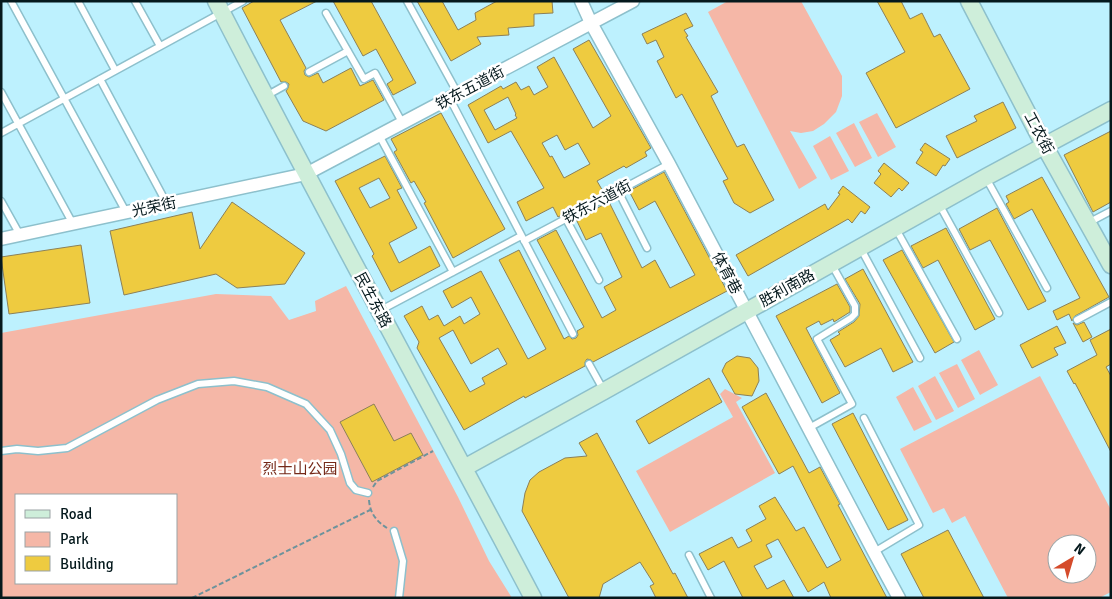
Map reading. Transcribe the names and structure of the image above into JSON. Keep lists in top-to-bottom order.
{
  "streets": {
    "main road": ["工农街", "胜利南路", "民生东路"],
    "street": ["铁东五道街", "光荣街", "体育巷"],
    "lane": ["铁东六道街"]
  },
  "crossings": [
    ["铁东五道街", "光荣街"],
    ["铁东五道街", "体育巷"],
    ["铁东五道街", "民生东路"],
    ["工农街", "胜利南路"],
    ["铁东六道街", "体育巷"],
    ["铁东六道街", "民生东路"],
    ["光荣街", "民生东路"],
    ["体育巷", "胜利南路"],
    ["胜利南路", "民生东路"]
  ],
  "parks": ["烈士山公园"],
  "legend": ["Road", "Park", "Building"],
  "north": "top right"
}
